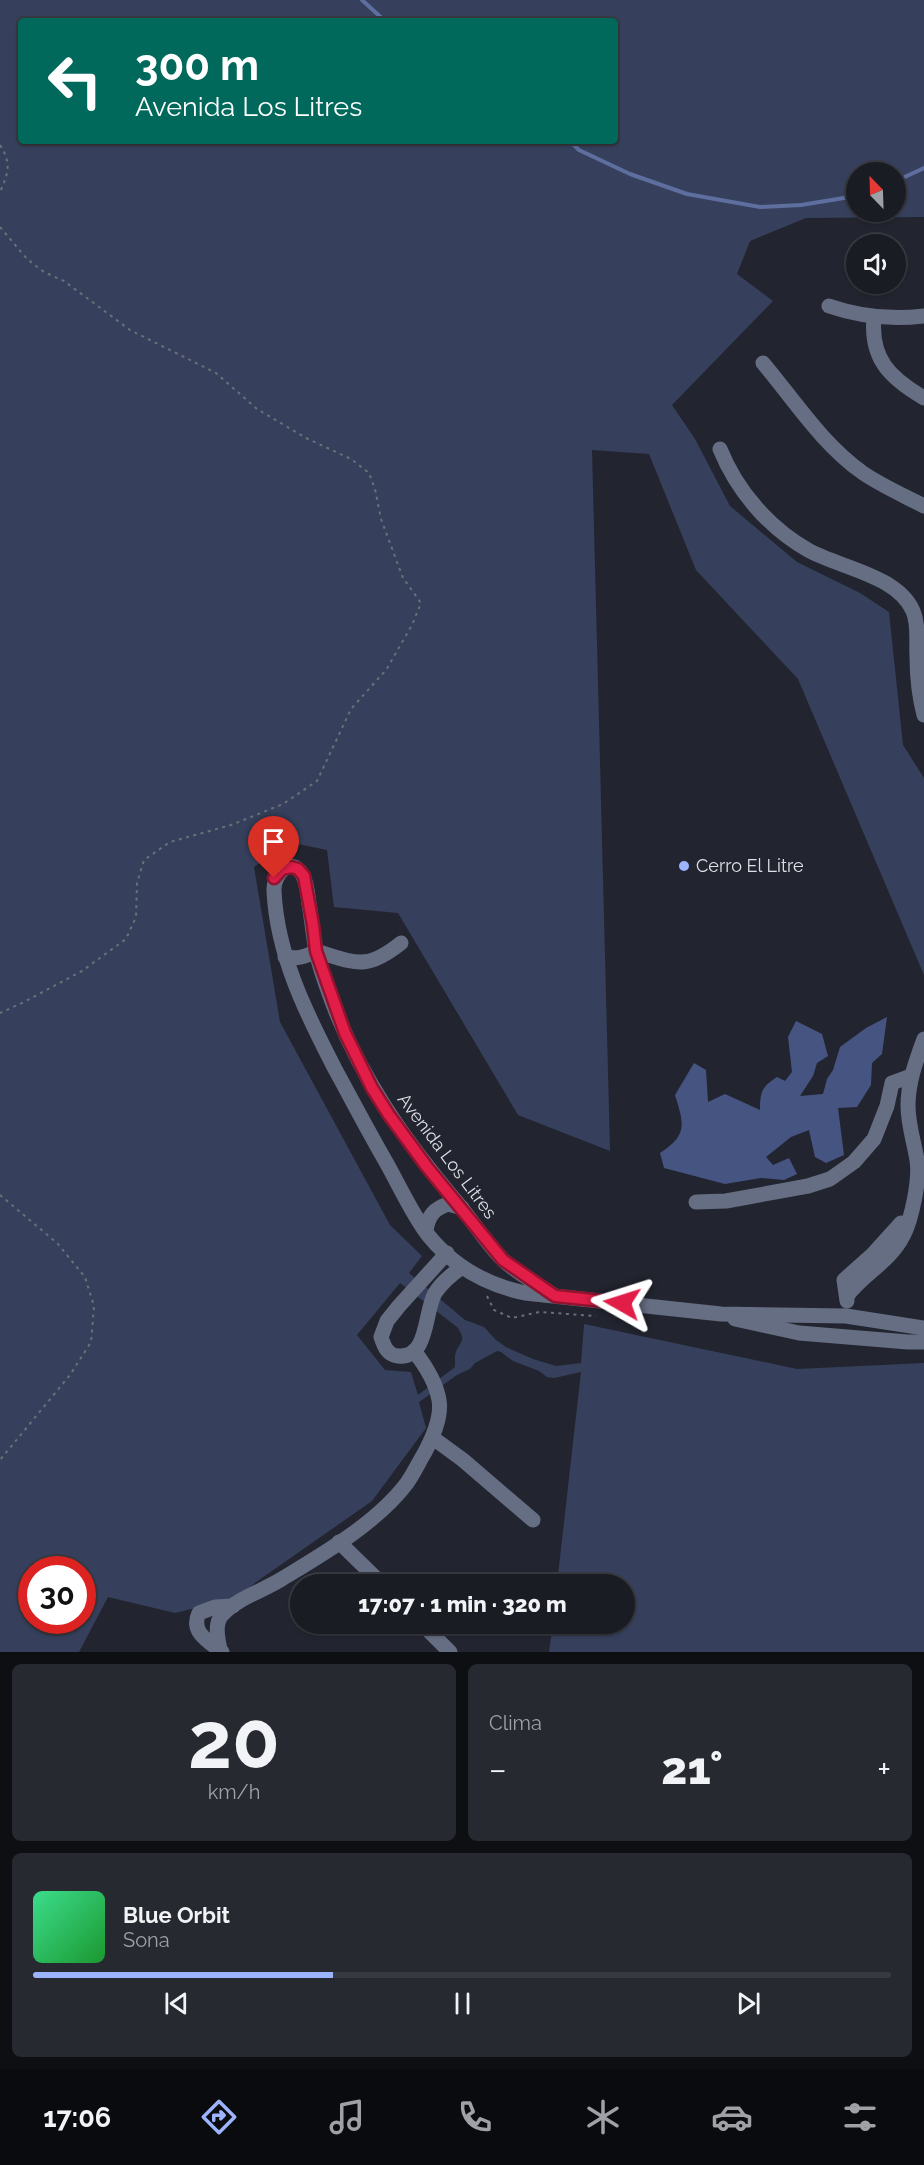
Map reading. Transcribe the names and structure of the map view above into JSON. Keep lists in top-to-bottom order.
{
  "streets": {
    "street": ["Avenida Los Litres"]
  },
  "places": ["Cerro El Litre"],
  "north": "top left",
  "page": {
    "turn": ["300 m", "Avenida Los Litres"],
    "limit": "30",
    "trip": "17:07 · 1 min · 320 m",
    "tile": [
      ["20", "km/h"],
      "Clima"
    ],
    "heat": ["−", "21°", "+"],
    "song": ["Blue Orbit", "Sona"],
    "tabs": "17:06"
  }
}
